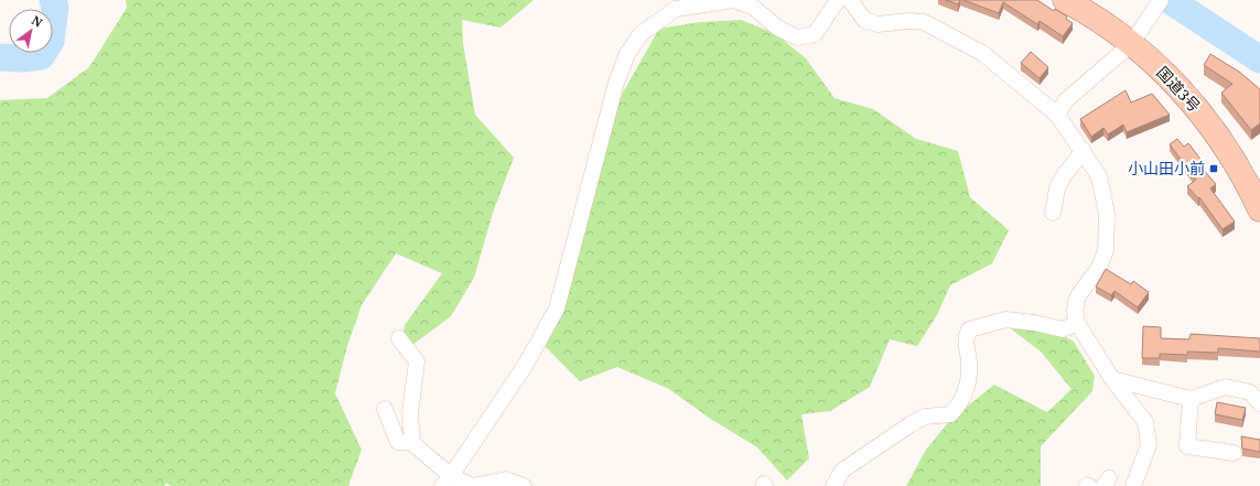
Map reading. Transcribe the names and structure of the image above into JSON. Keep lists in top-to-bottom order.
{
  "streets": {
    "highway": ["国道3号"]
  },
  "places": {
    "transit": ["小山田小前"]
  },
  "north": "top right"
}
